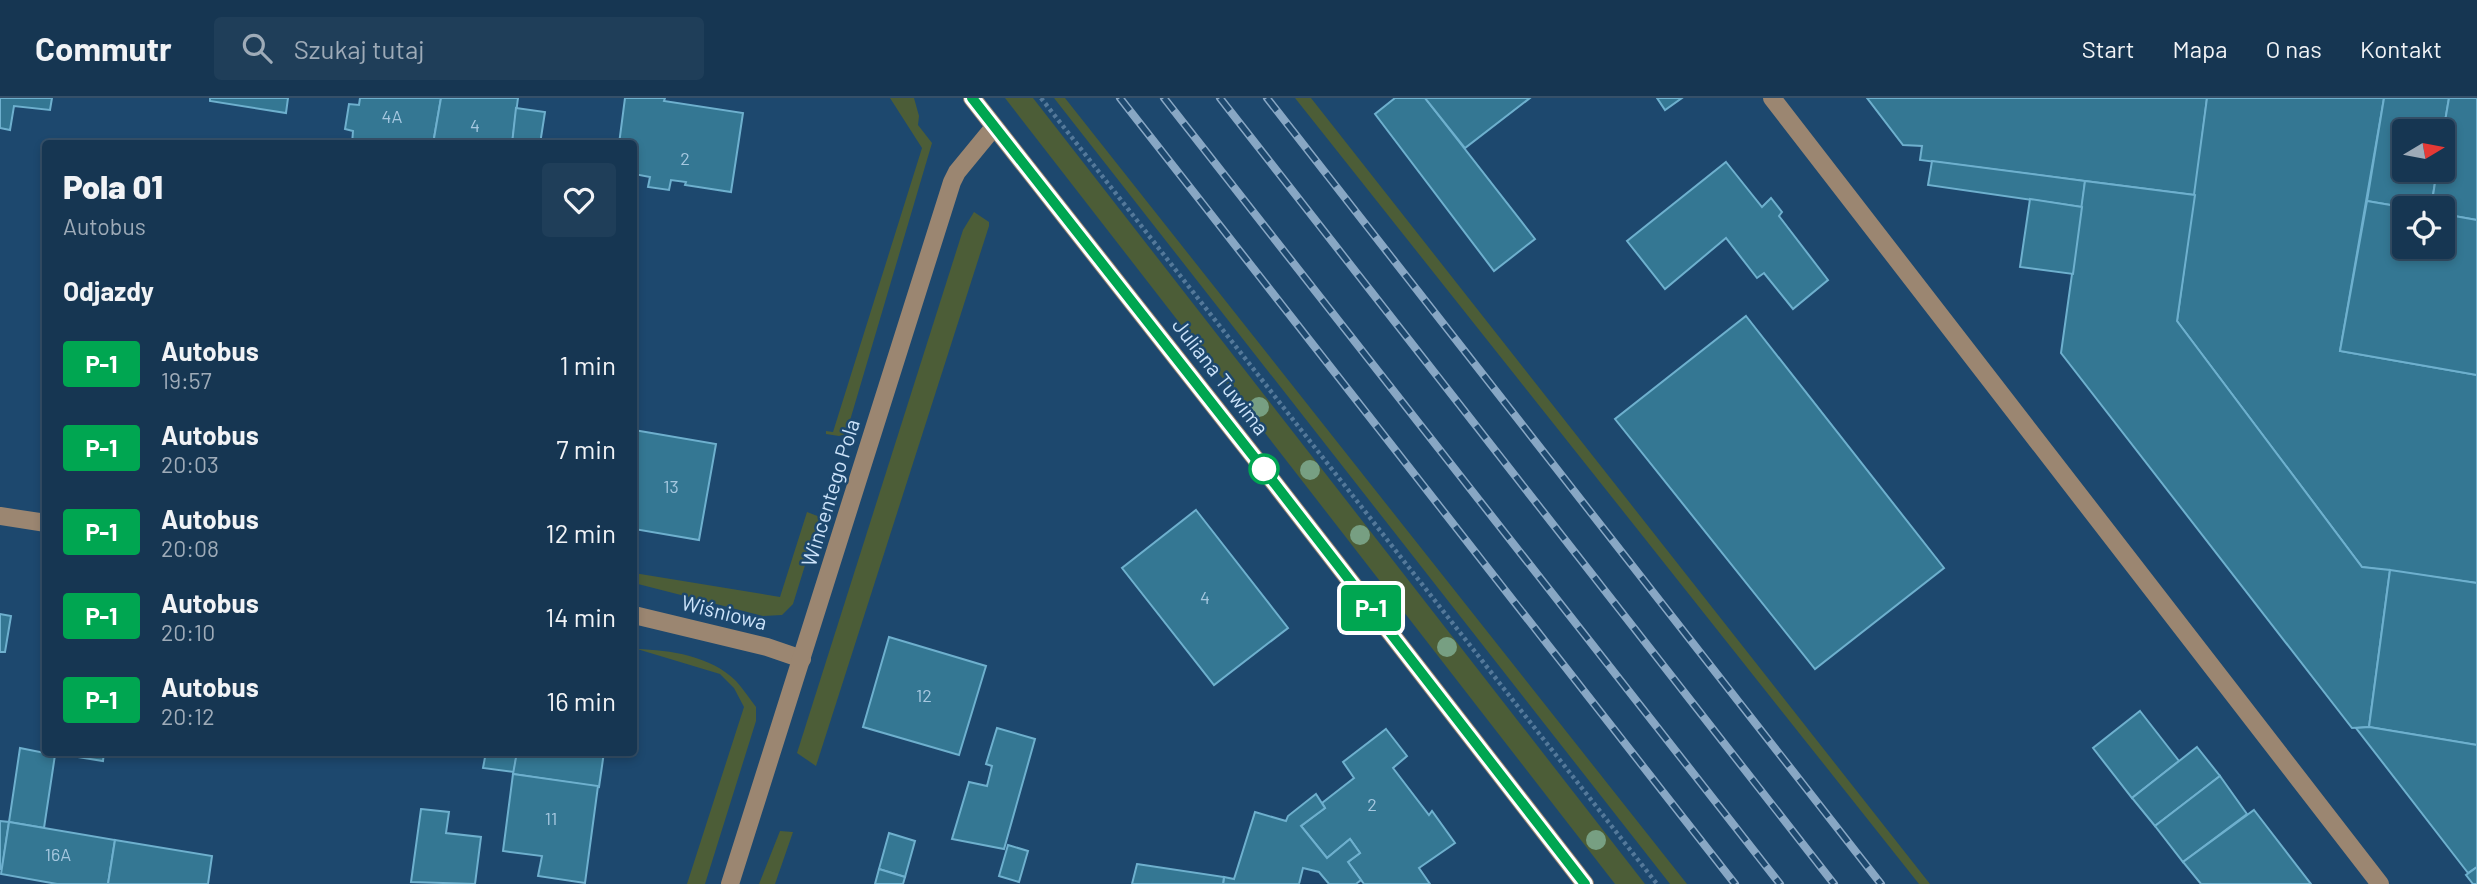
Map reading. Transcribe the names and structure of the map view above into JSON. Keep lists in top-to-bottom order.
{
  "streets": {
    "street": ["Juliana Tuwima", "Wincentego Pola", "Wiśniowa"]
  },
  "crossings": [
    ["Juliana Tuwima", "Wincentego Pola"],
    ["Wincentego Pola", "Wiśniowa"]
  ],
  "lines": ["bus line P-1"],
  "house_numbers": [
    "4A",
    "4",
    "2",
    "13",
    "4",
    "12",
    "2",
    "11",
    "16A"
  ],
  "north": "right",
  "page": {
    "header": "Commutr",
    "search": "Szukaj tutaj",
    "nav": [
      "Start",
      "Mapa",
      "O nas",
      "Kontakt"
    ],
    "on_map": "P-1",
    "heading": [
      ["Pola 01", "Autobus"],
      "Odjazdy"
    ],
    "list": [
      {
        "mark": "P-1",
        "name": "Autobus",
        "note": "19:57",
        "value": "1 min"
      },
      {
        "mark": "P-1",
        "name": "Autobus",
        "note": "20:03",
        "value": "7 min"
      },
      {
        "mark": "P-1",
        "name": "Autobus",
        "note": "20:08",
        "value": "12 min"
      },
      {
        "mark": "P-1",
        "name": "Autobus",
        "note": "20:10",
        "value": "14 min"
      },
      {
        "mark": "P-1",
        "name": "Autobus",
        "note": "20:12",
        "value": "16 min"
      }
    ]
  }
}
